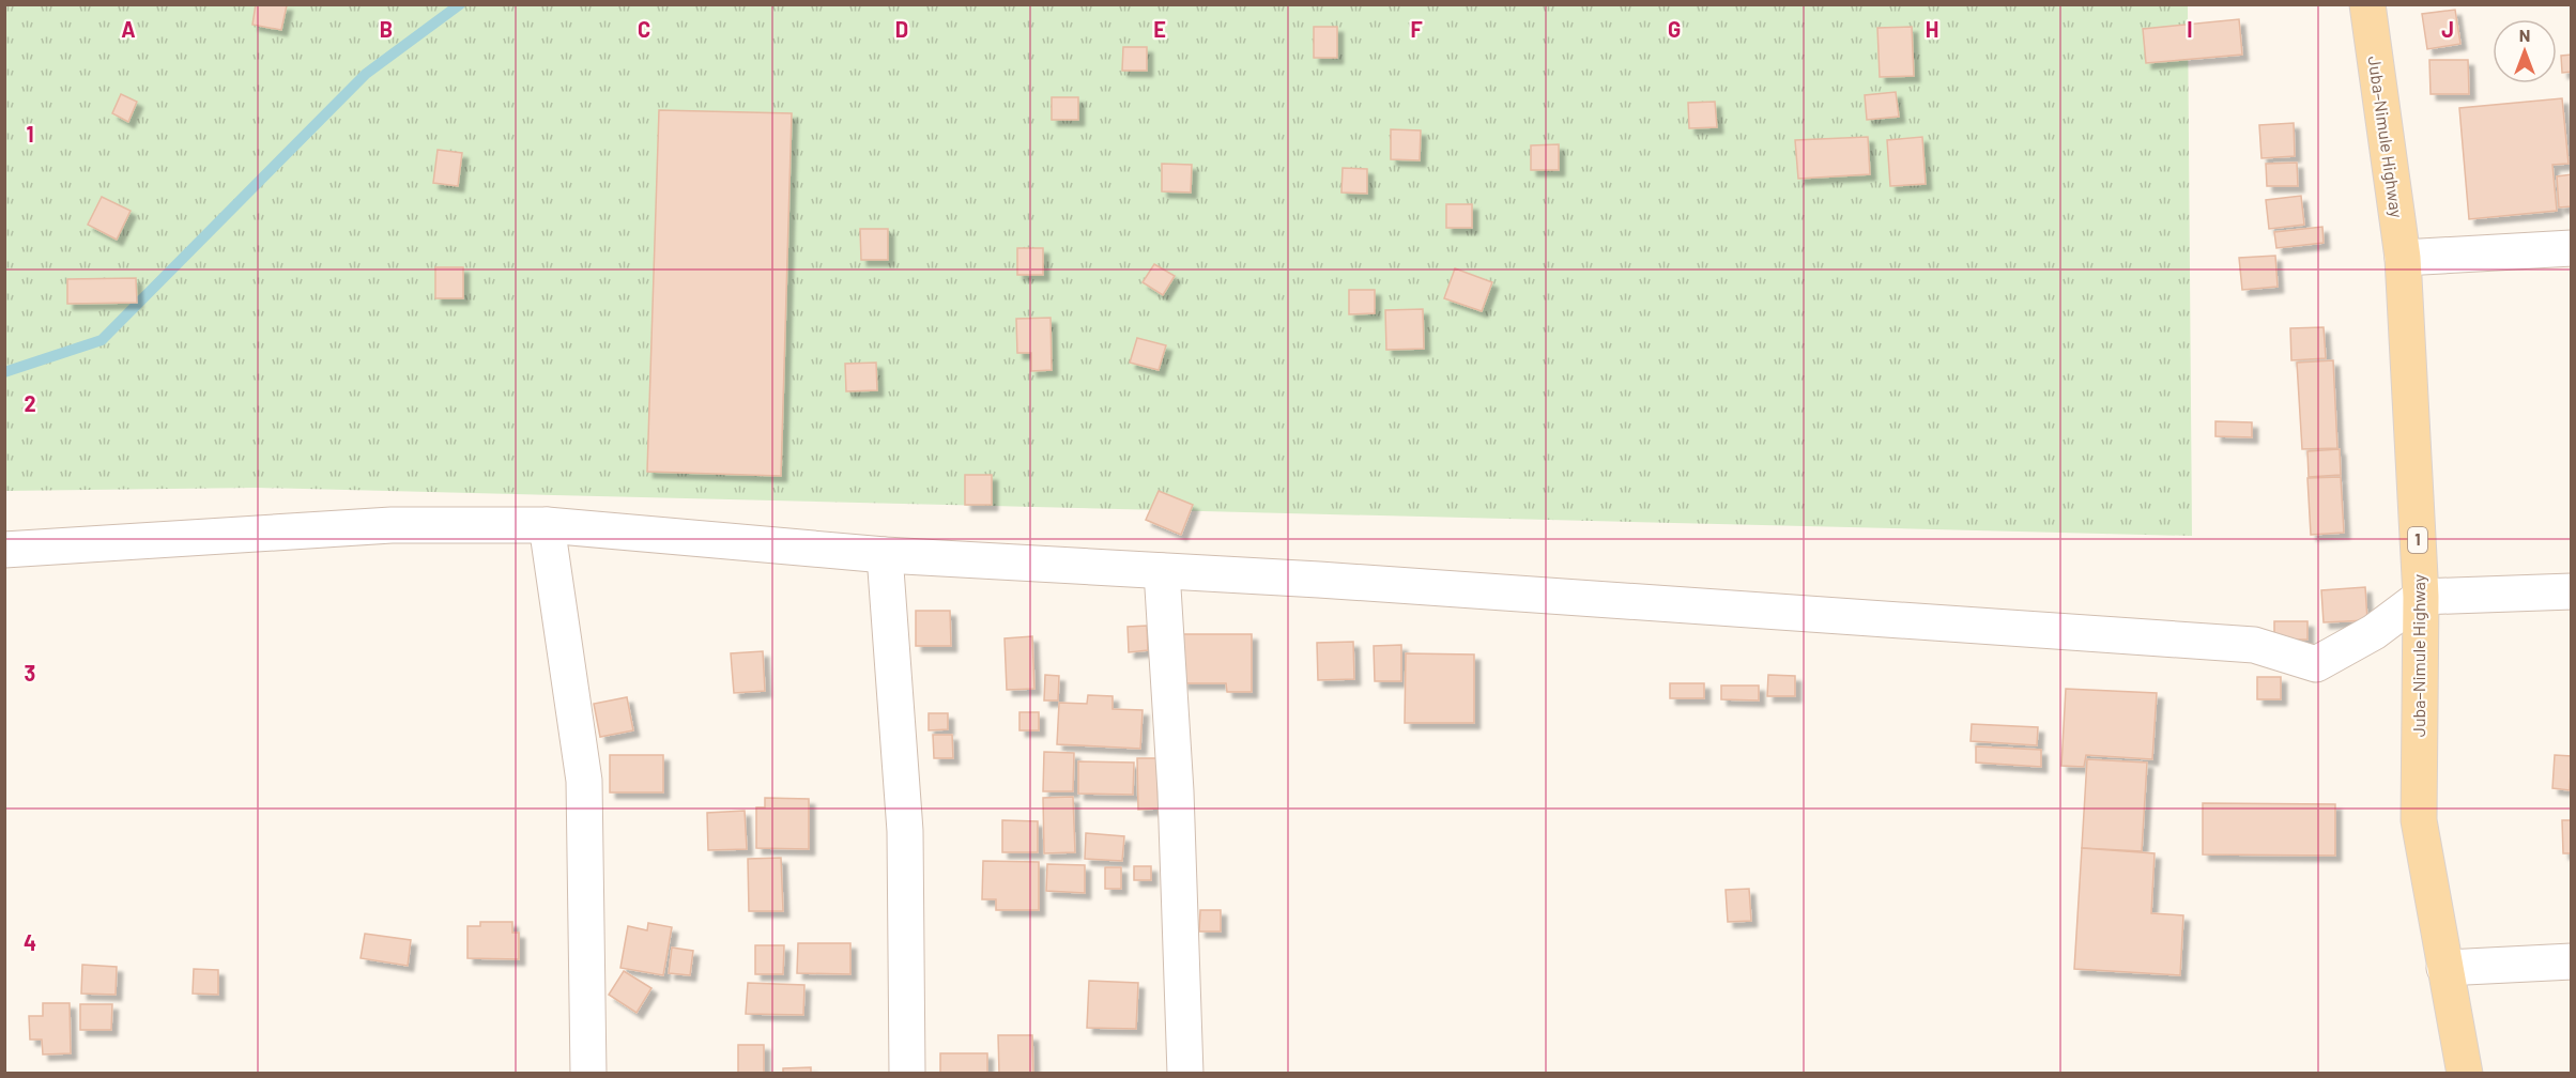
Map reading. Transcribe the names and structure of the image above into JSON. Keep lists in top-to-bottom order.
{
  "streets": {
    "main road": ["Juba–Nimule Highway", "1"]
  },
  "north": "top",
  "grid": {
    "columns": [
      "A",
      "B",
      "C",
      "D",
      "E",
      "F",
      "G",
      "H",
      "I",
      "J"
    ],
    "rows": [
      "1",
      "2",
      "3",
      "4"
    ]
  }
}
